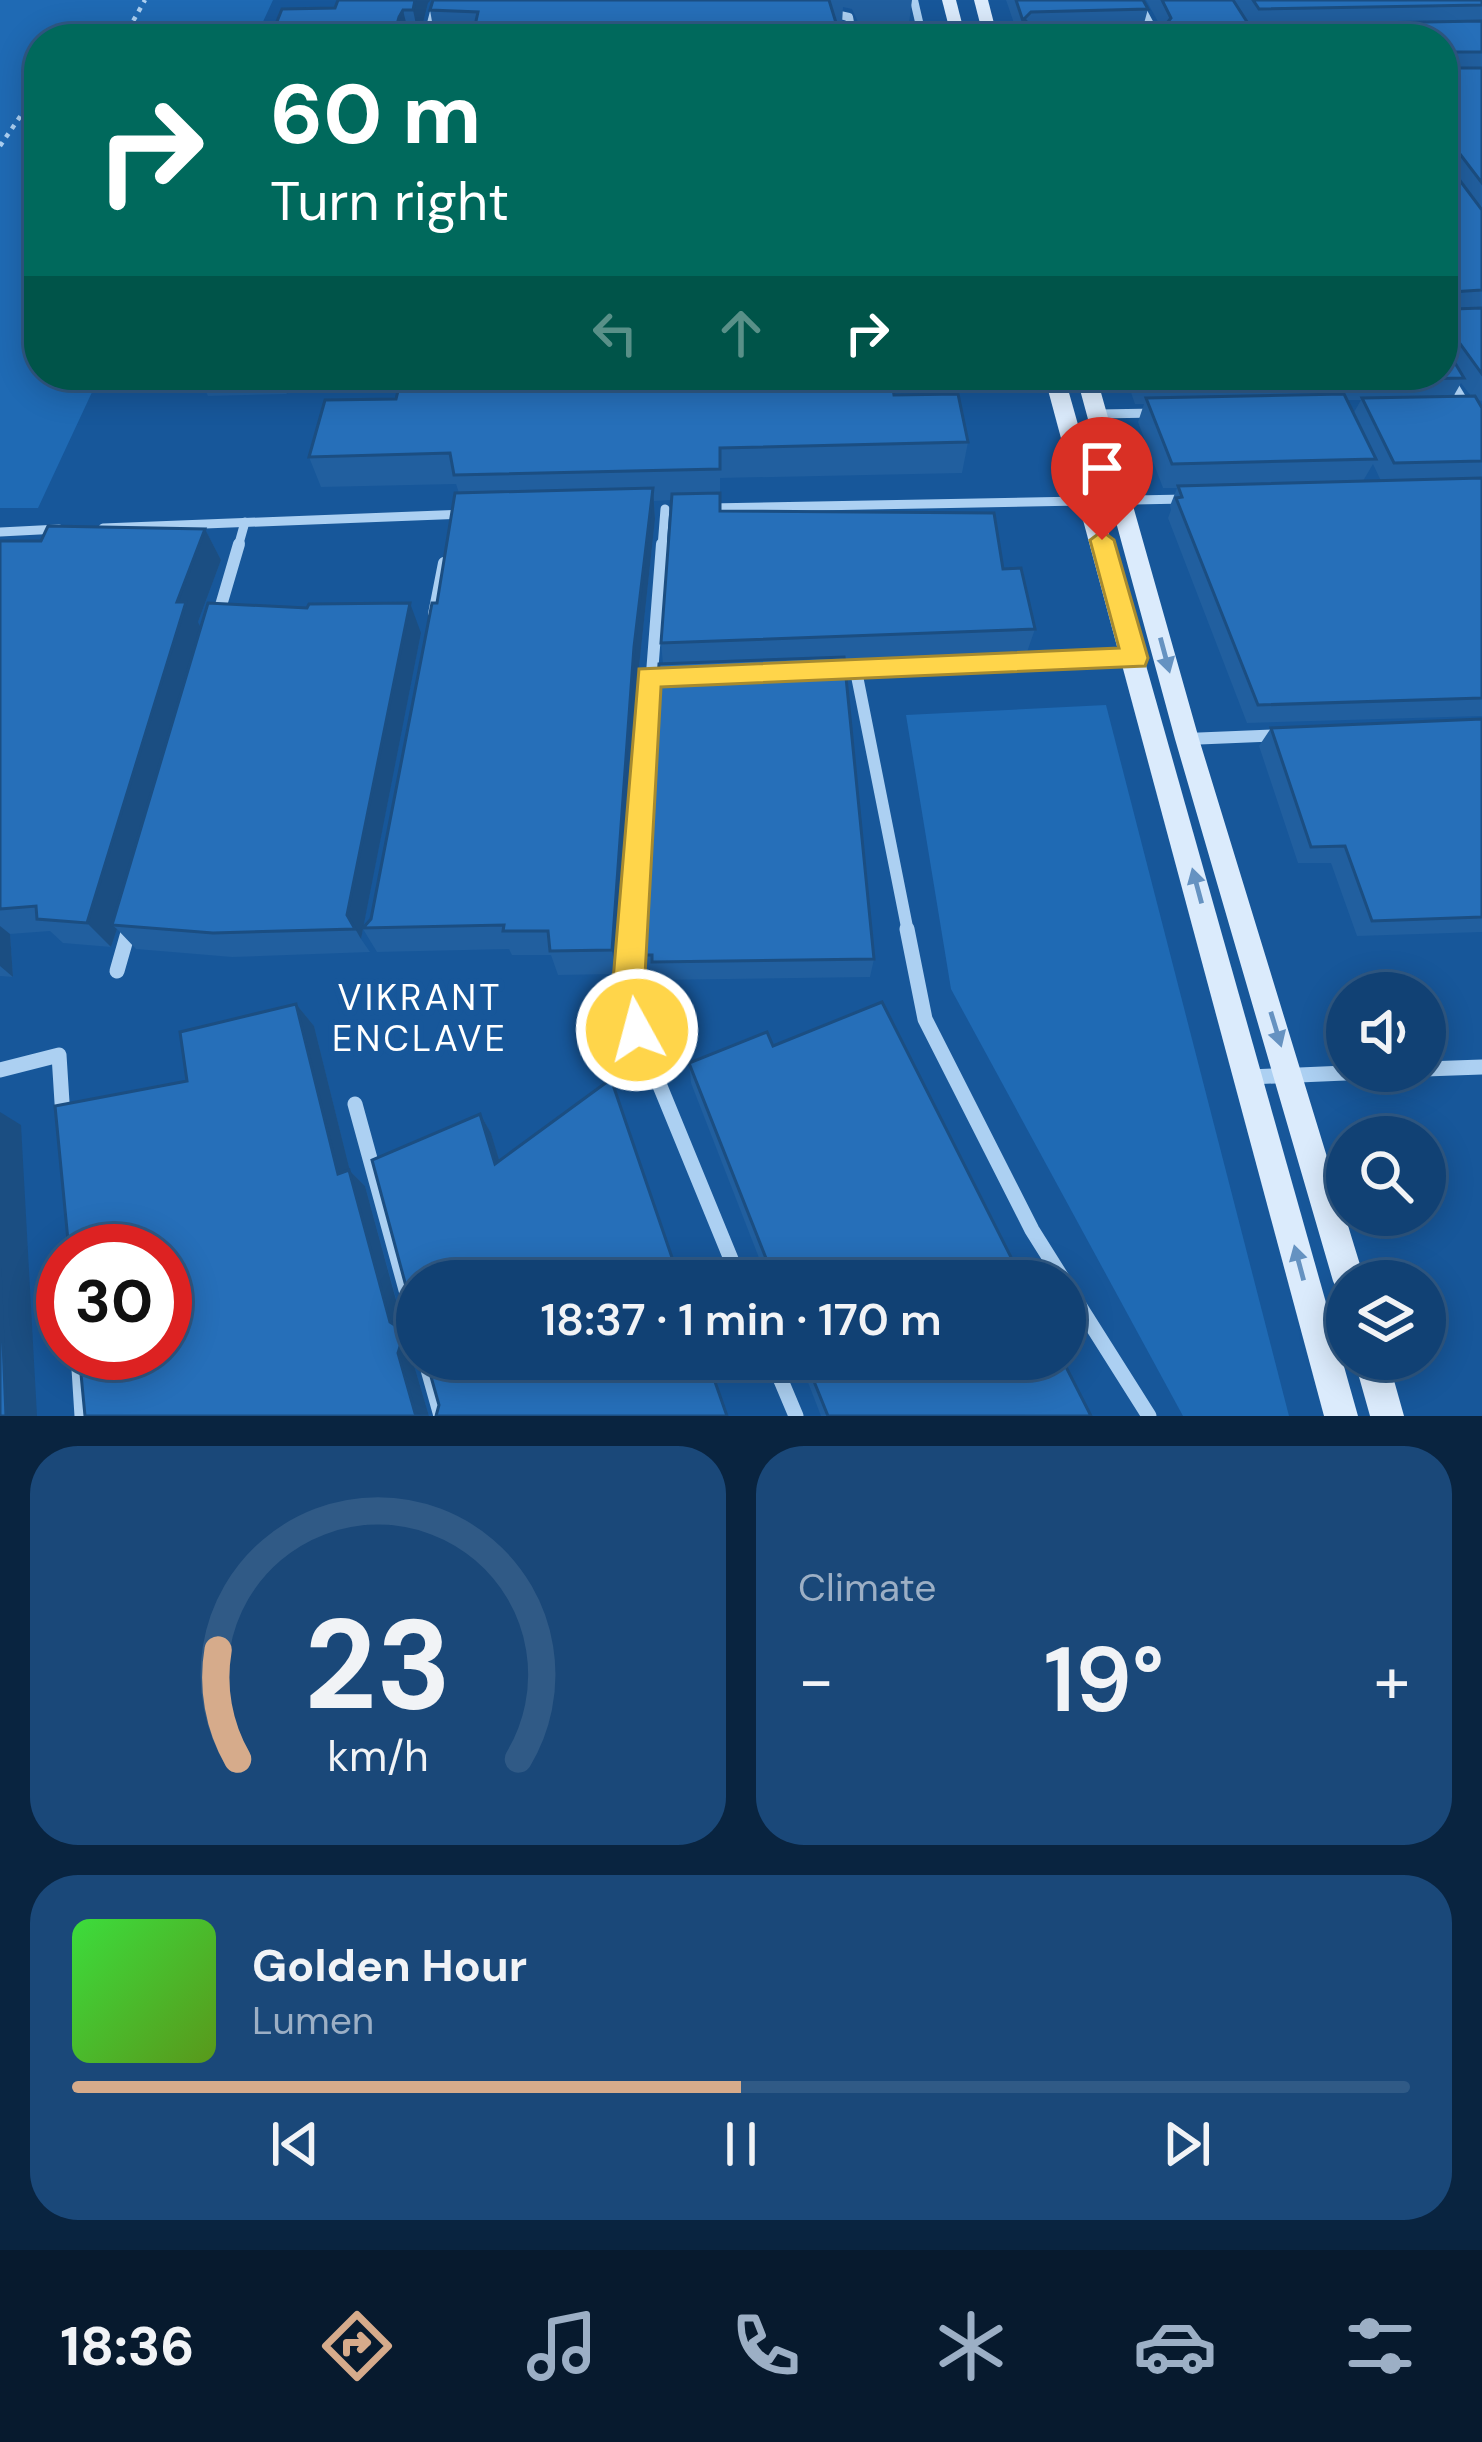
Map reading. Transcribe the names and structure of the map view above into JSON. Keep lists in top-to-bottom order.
{
  "districts": ["VIKRANT ENCLAVE"],
  "page": {
    "turn": ["60 m", "Turn right"],
    "limit": "30",
    "trip": "18:37 · 1 min · 170 m",
    "tile": "Climate",
    "heat": ["−", "19°", "+"],
    "song": ["Golden Hour", "Lumen"],
    "tabs": "18:36",
    "gauge": ["23", "km/h"]
  }
}
